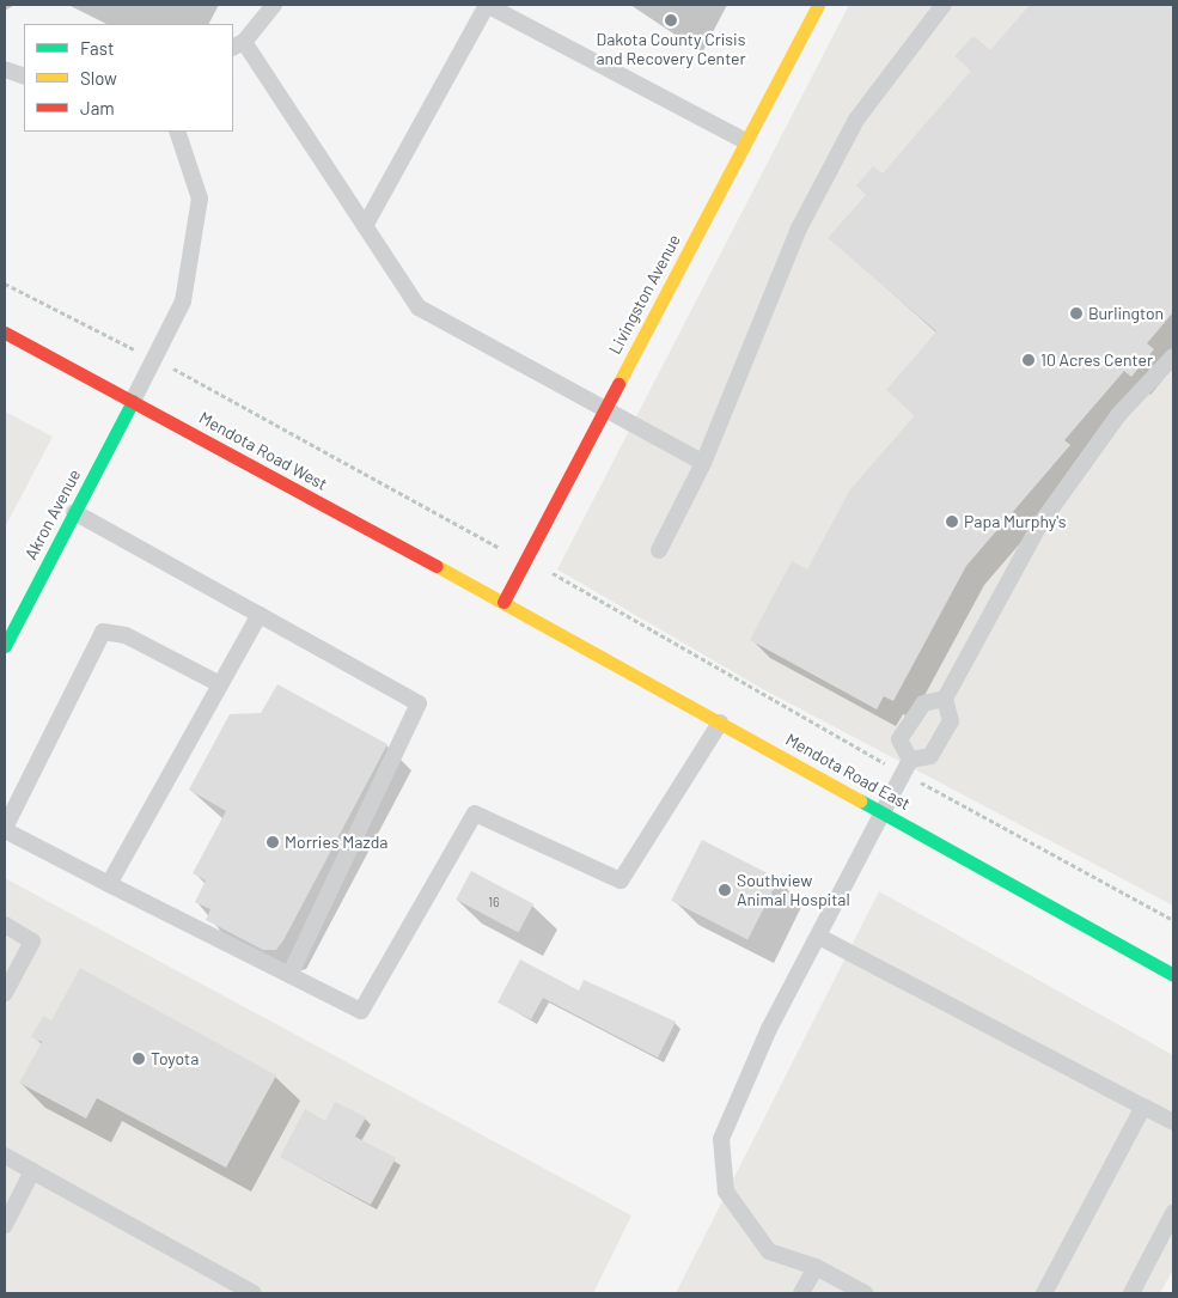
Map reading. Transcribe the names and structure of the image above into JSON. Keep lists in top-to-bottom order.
{
  "streets": {
    "street": [
      "Livingston Avenue",
      "Mendota Road West",
      "Akron Avenue",
      "Mendota Road East"
    ]
  },
  "crossings": [
    ["Livingston Avenue", "Mendota Road West"],
    ["Livingston Avenue", "Mendota Road East"],
    ["Mendota Road West", "Akron Avenue"],
    ["Mendota Road West", "Mendota Road East"]
  ],
  "places": [
    "Dakota County Crisis and Recovery Center",
    "Burlington",
    "10 Acres Center",
    "Papa Murphy's",
    "Morries Mazda",
    "Southview Animal Hospital",
    "Toyota"
  ],
  "house_numbers": ["16"],
  "legend": ["Fast", "Slow", "Jam"]
}
